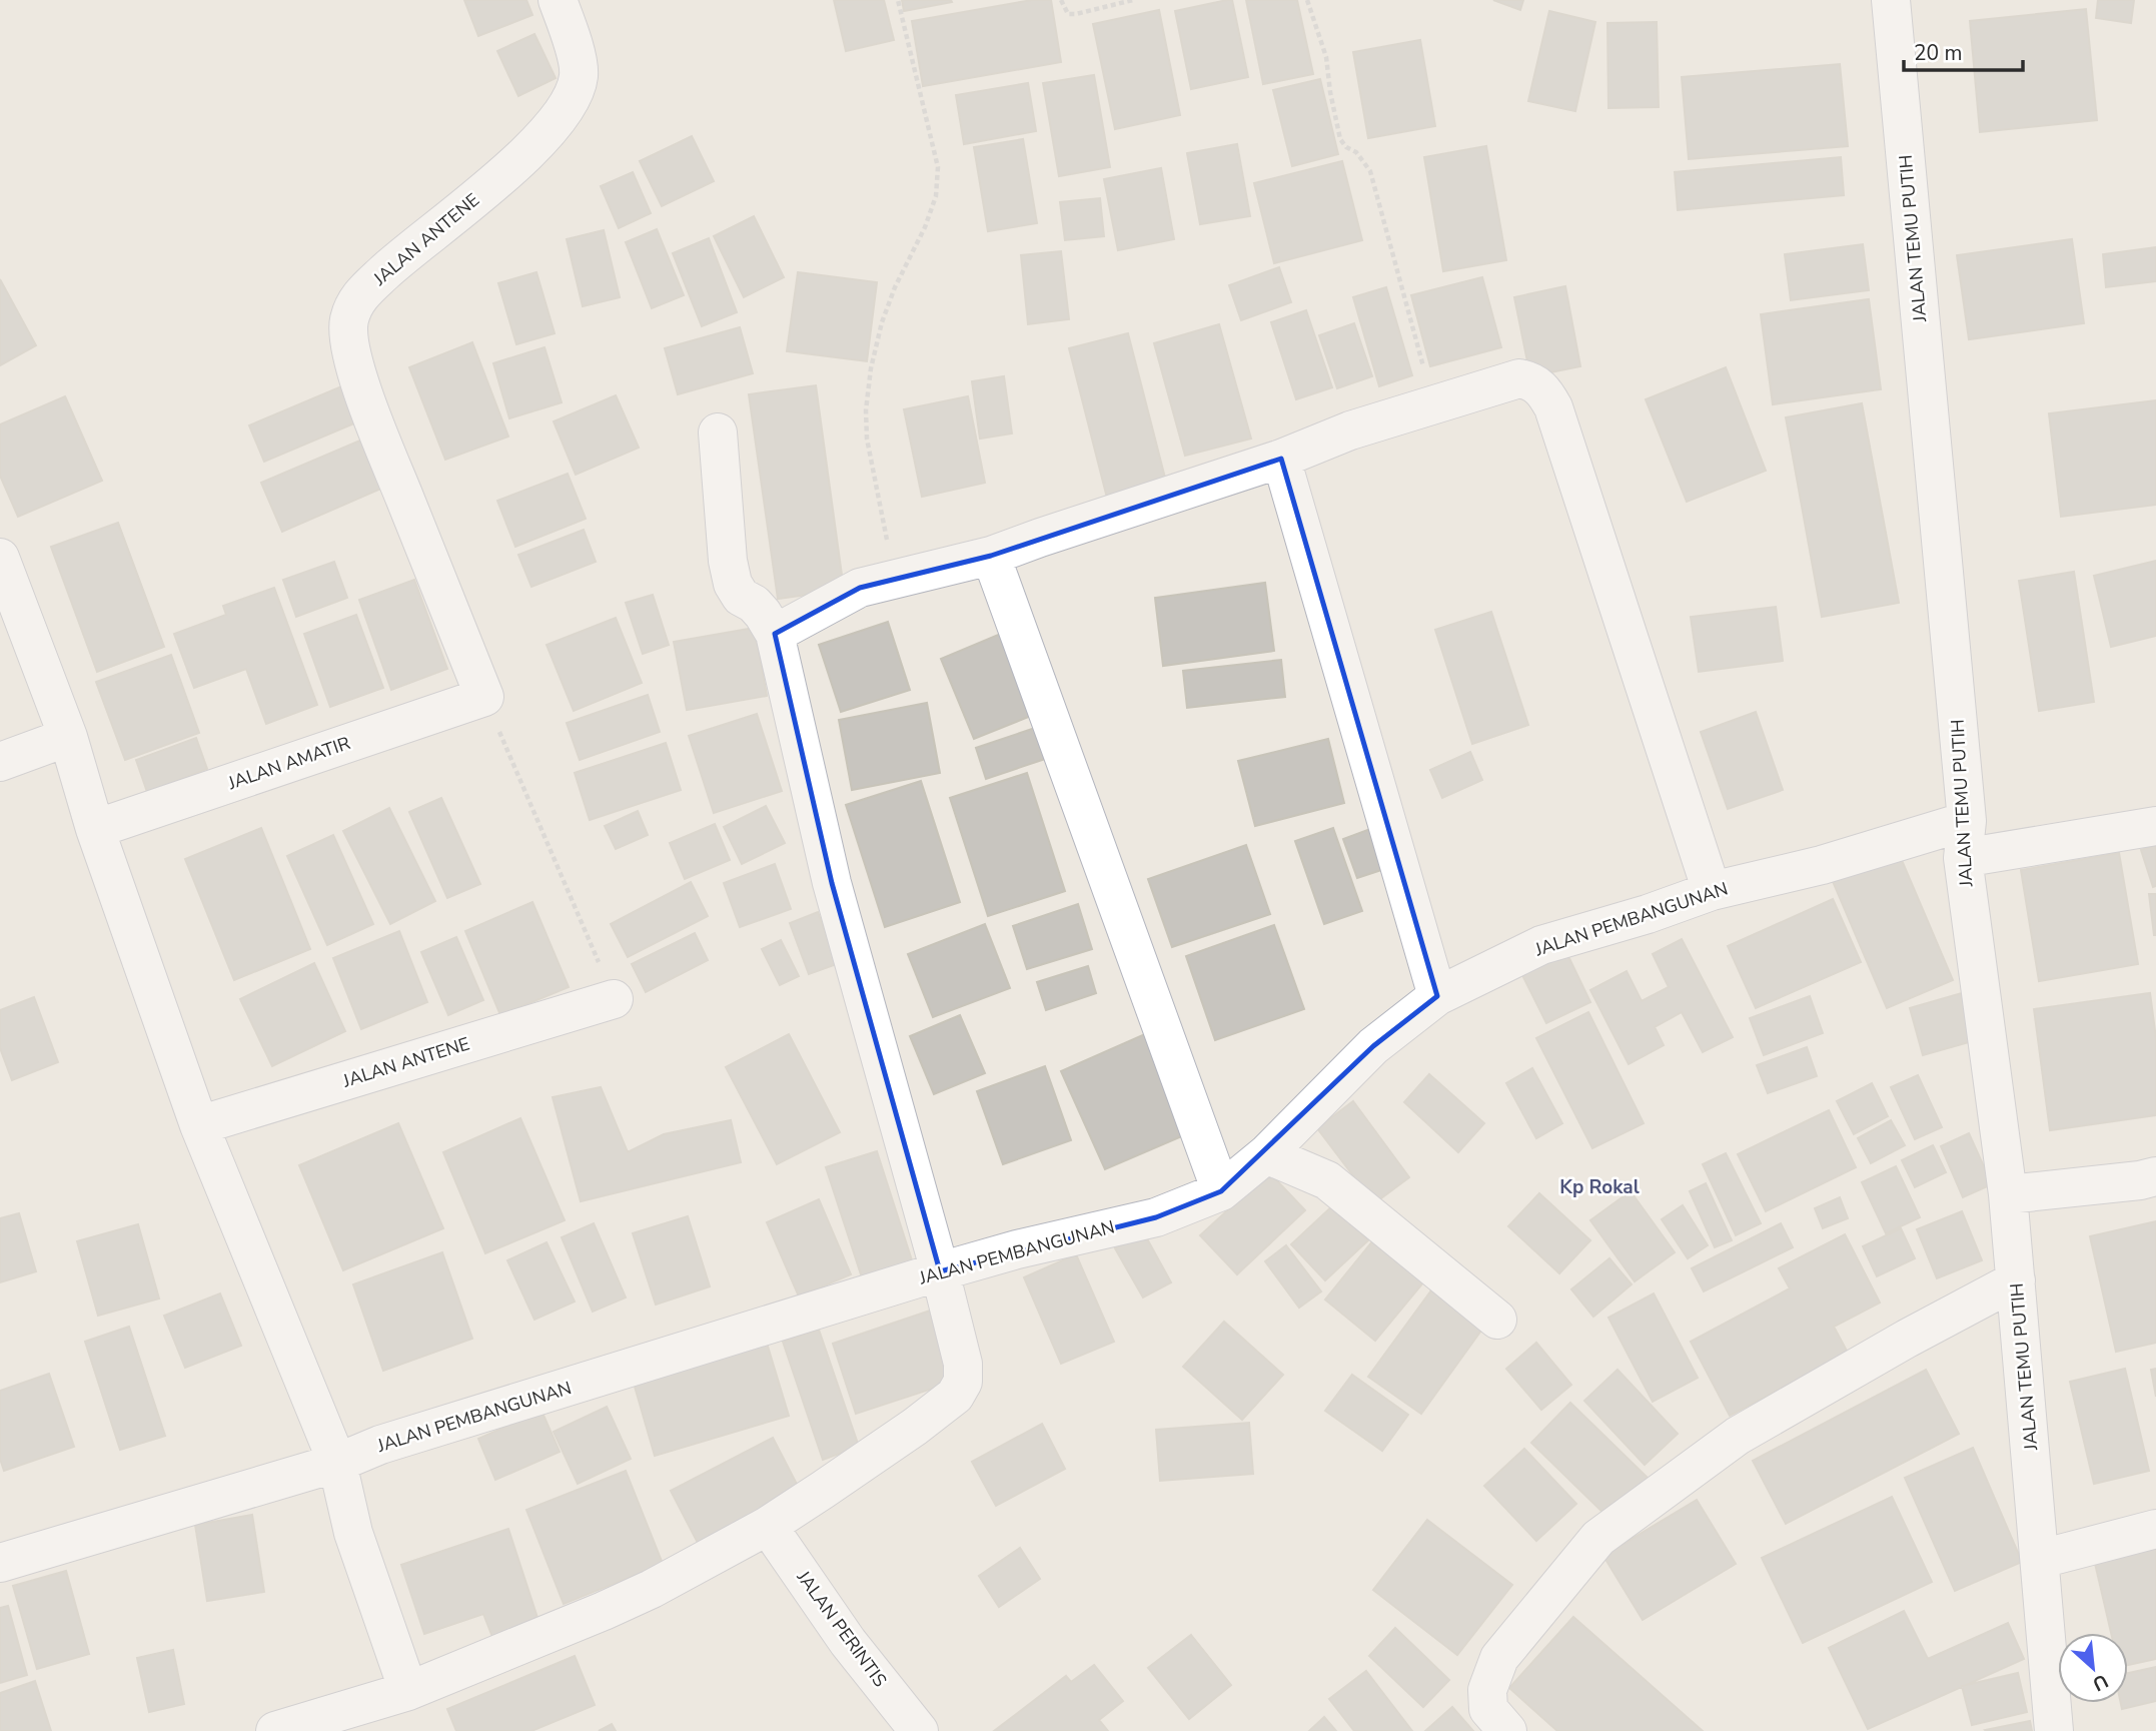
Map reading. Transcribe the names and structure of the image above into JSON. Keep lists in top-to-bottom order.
{
  "streets": {
    "street": [
      "JALAN TEMU PUTIH",
      "JALAN ANTENE",
      "JALAN AMATIR",
      "JALAN PEMBANGUNAN",
      "JALAN PERINTIS"
    ]
  },
  "crossings": [
    ["JALAN TEMU PUTIH", "JALAN PEMBANGUNAN"],
    ["JALAN ANTENE", "JALAN AMATIR"]
  ],
  "districts": ["Kp Rokal"],
  "scale_bar": "20 m",
  "north": "bottom right"
}
